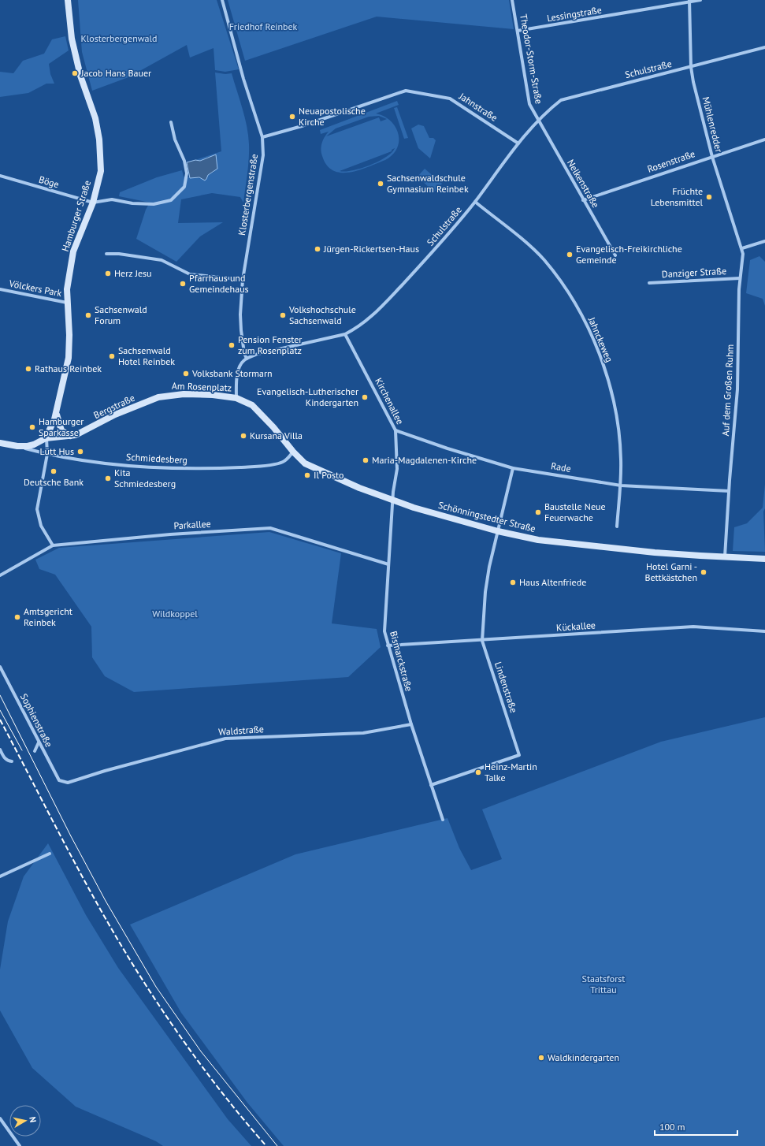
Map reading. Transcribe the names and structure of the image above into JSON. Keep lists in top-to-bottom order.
{
  "streets": {
    "main road": [
      "Hamburger Straße",
      "Am Rosenplatz",
      "Bergstraße",
      "Schönningstedter Straße"
    ],
    "street": [
      "Lessingstraße",
      "Theodor-Storm-Straße",
      "Schulstraße",
      "Jahnstraße",
      "Mühlenredder",
      "Rosenstraße",
      "Böge",
      "Nelkenstraße",
      "Klosterbergenstraße",
      "Danziger Straße",
      "Völckers Park",
      "Jahnckeweg",
      "Auf dem Großen Ruhm",
      "Kirchenallee",
      "Schmiedesberg",
      "Rade",
      "Parkallee",
      "Kückallee",
      "Bismarckstraße",
      "Lindenstraße",
      "Sophienstraße",
      "Waldstraße"
    ]
  },
  "crossings": [
    ["Lessingstraße", "Theodor-Storm-Straße"],
    ["Lessingstraße", "Mühlenredder"],
    ["Theodor-Storm-Straße", "Schulstraße"],
    ["Theodor-Storm-Straße", "Nelkenstraße"],
    ["Schulstraße", "Jahnstraße"],
    ["Schulstraße", "Mühlenredder"],
    ["Schulstraße", "Nelkenstraße"],
    ["Schulstraße", "Klosterbergenstraße"],
    ["Schulstraße", "Jahnckeweg"],
    ["Schulstraße", "Am Rosenplatz"],
    ["Schulstraße", "Kirchenallee"],
    ["Jahnstraße", "Klosterbergenstraße"],
    ["Mühlenredder", "Rosenstraße"],
    ["Mühlenredder", "Auf dem Großen Ruhm"],
    ["Rosenstraße", "Nelkenstraße"],
    ["Böge", "Hamburger Straße"],
    ["Klosterbergenstraße", "Am Rosenplatz"],
    ["Hamburger Straße", "Völckers Park"],
    ["Hamburger Straße", "Bergstraße"],
    ["Danziger Straße", "Auf dem Großen Ruhm"],
    ["Jahnckeweg", "Rade"],
    ["Am Rosenplatz", "Bergstraße"],
    ["Am Rosenplatz", "Schmiedesberg"],
    ["Am Rosenplatz", "Schönningstedter Straße"],
    ["Auf dem Großen Ruhm", "Rade"],
    ["Auf dem Großen Ruhm", "Schönningstedter Straße"],
    ["Kirchenallee", "Rade"],
    ["Kirchenallee", "Schönningstedter Straße"],
    ["Kirchenallee", "Bismarckstraße"],
    ["Bergstraße", "Schmiedesberg"],
    ["Schmiedesberg", "Schönningstedter Straße"],
    ["Rade", "Lindenstraße"],
    ["Schönningstedter Straße", "Bismarckstraße"],
    ["Schönningstedter Straße", "Lindenstraße"],
    ["Parkallee", "Bismarckstraße"],
    ["Kückallee", "Bismarckstraße"],
    ["Kückallee", "Lindenstraße"],
    ["Bismarckstraße", "Lindenstraße"],
    ["Bismarckstraße", "Waldstraße"],
    ["Sophienstraße", "Waldstraße"]
  ],
  "parks": [
    "Friedhof Reinbek",
    "Klosterbergenwald",
    "Wildkoppel",
    "Staatsforst Trittau"
  ],
  "places": [
    "Jacob Hans Bauer",
    "Neuapostolische Kirche",
    "Sachsenwaldschule Gymnasium Reinbek",
    "Früchte Lebensmittel",
    "Jürgen-Rickertsen-Haus",
    "Evangelisch-Freikirchliche Gemeinde",
    "Herz Jesu",
    "Pfarrhaus und Gemeindehaus",
    "Sachsenwald Forum",
    "Volkshochschule Sachsenwald",
    "Pension Fenster zum Rosenplatz",
    "Sachsenwald Hotel Reinbek",
    "Rathaus Reinbek",
    "Volksbank Stormarn",
    "Evangelisch-Lutherischer Kindergarten",
    "Hamburger Sparkasse",
    "Kursana Villa",
    "Lütt Hus",
    "Maria-Magdalenen-Kirche",
    "Deutsche Bank",
    "Il Posto",
    "Kita Schmiedesberg",
    "Baustelle Neue Feuerwache",
    "Hotel Garni - Bettkästchen",
    "Haus Altenfriede",
    "Amtsgericht Reinbek",
    "Heinz-Martin Talke",
    "Waldkindergarten"
  ],
  "scale_bar": "100 m",
  "north": "right"
}
